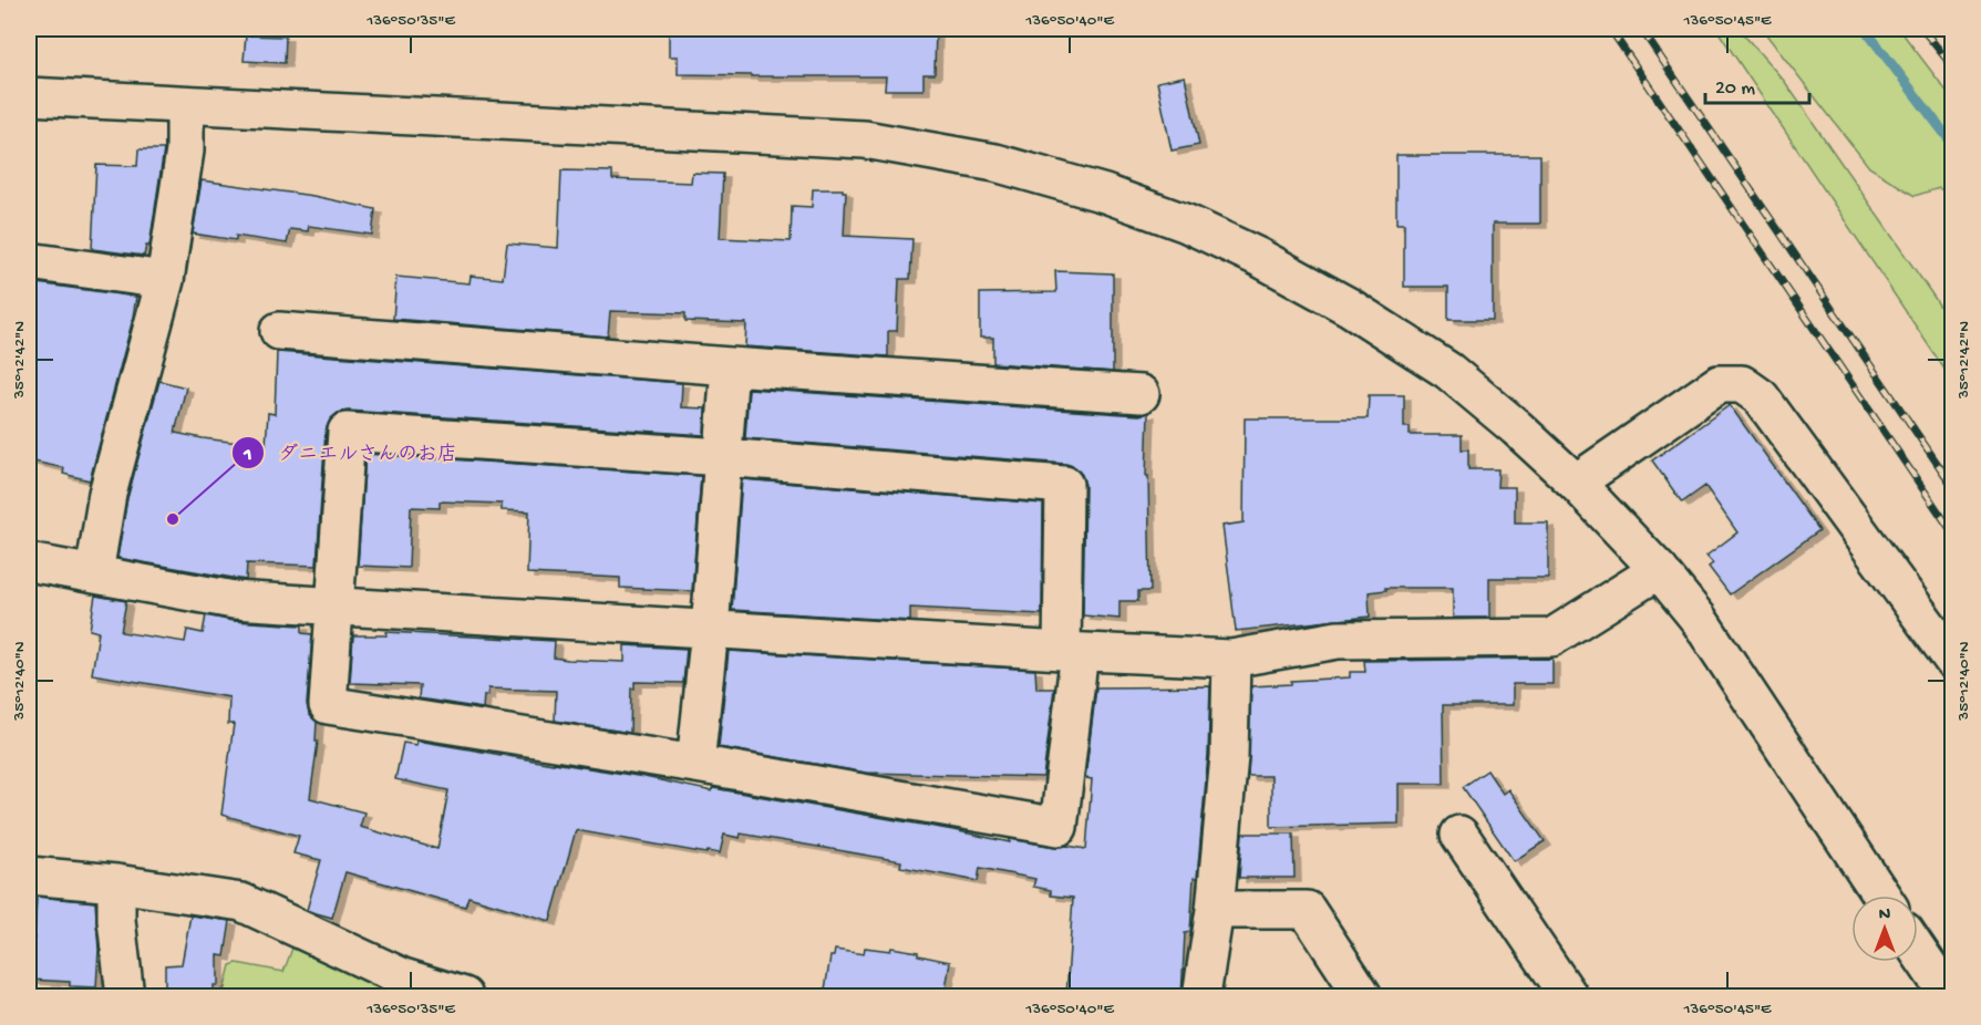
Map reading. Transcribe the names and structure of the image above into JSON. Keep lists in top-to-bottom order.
{
  "places": ["ダニエルさんのお店"],
  "scale_bar": "20 m",
  "north": "top",
  "coordinates": [
    "136°50'35\"E",
    "136°50'40\"E",
    "136°50'45\"E",
    "35°12'42\"N",
    "35°12'40\"N"
  ]
}
